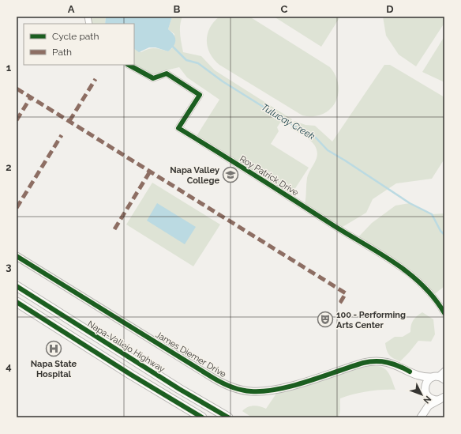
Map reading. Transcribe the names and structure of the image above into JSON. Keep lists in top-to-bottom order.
{
  "streets": {
    "main road": ["Napa-Vallejo Highway"],
    "street": ["Roy Patrick Drive", "James Diemer Drive"]
  },
  "water": ["Tulucay Creek"],
  "places": {
    "school or university": ["Napa Valley College"],
    "theatre": ["100 - Performing Arts Center"],
    "hospital": ["Napa State Hospital"]
  },
  "legend": ["Cycle path", "Path"],
  "north": "bottom right",
  "grid": {
    "columns": [
      "A",
      "B",
      "C",
      "D"
    ],
    "rows": [
      "1",
      "2",
      "3",
      "4"
    ]
  }
}
